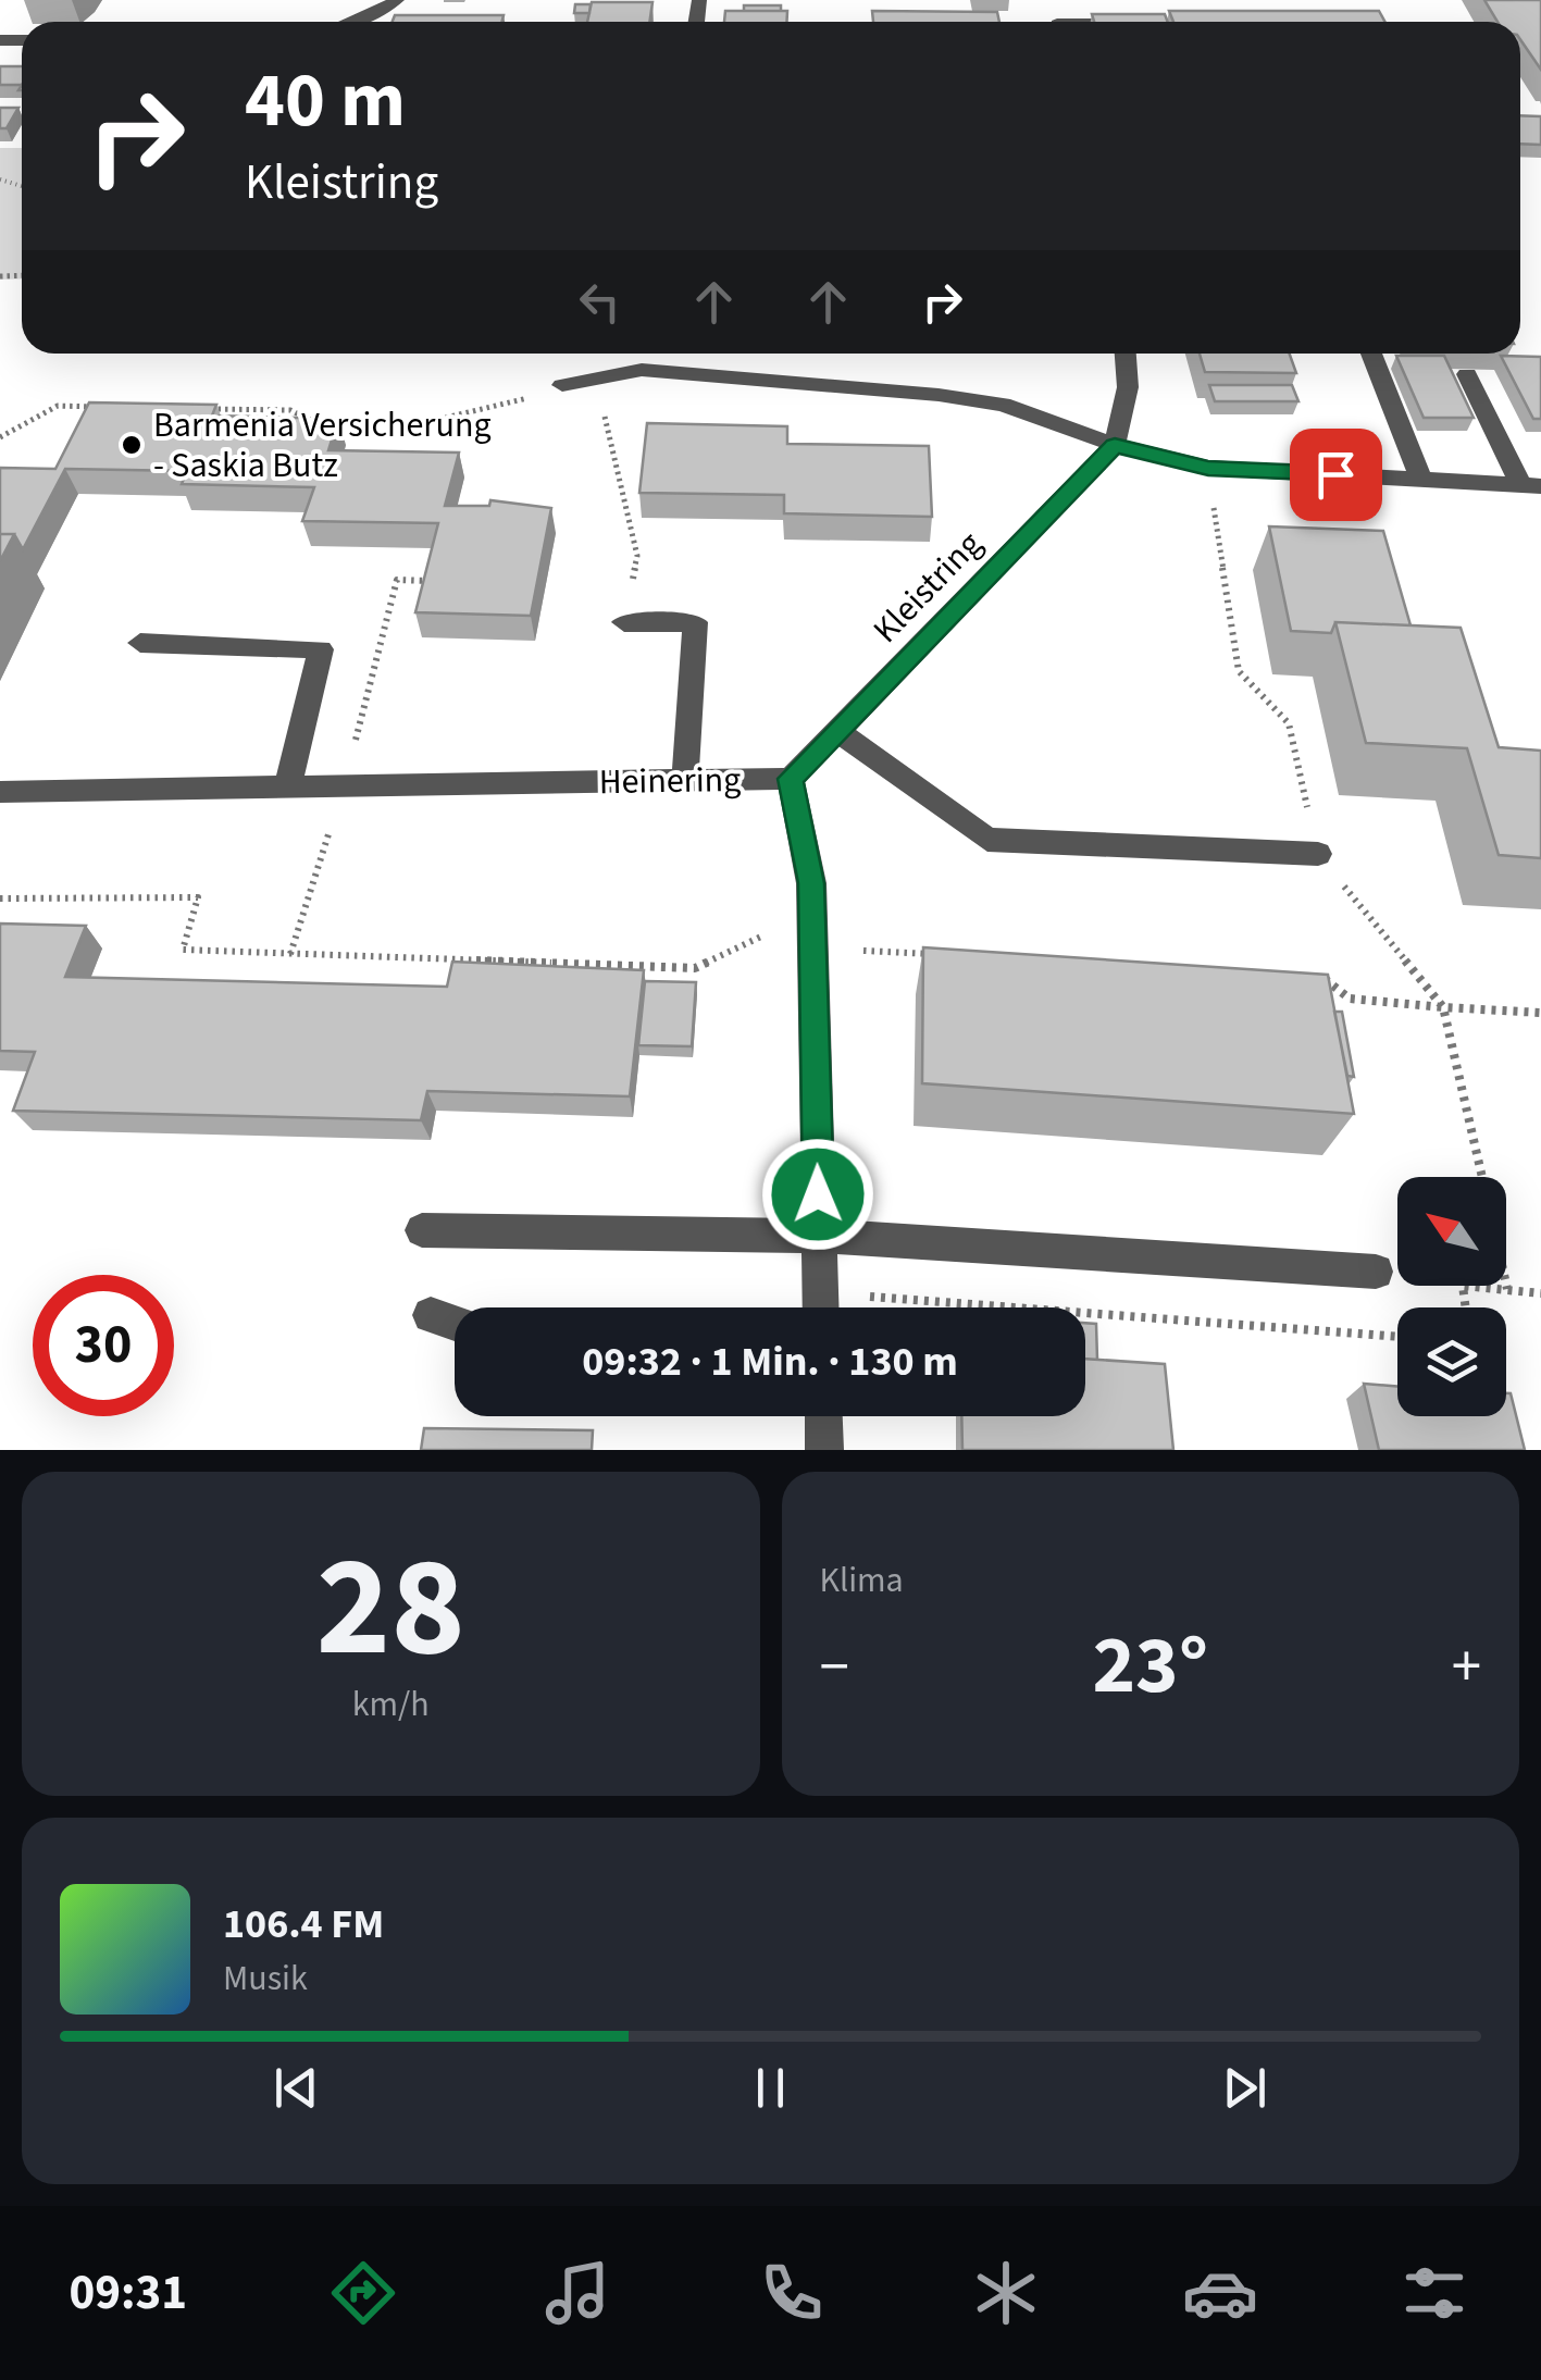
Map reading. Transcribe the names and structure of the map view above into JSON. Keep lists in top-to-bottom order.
{
  "streets": {
    "street": ["Kleistring", "Heinering"]
  },
  "crossings": [
    ["Kleistring", "Heinering"]
  ],
  "places": ["Barmenia Versicherung - Saskia Butz"],
  "north": "top left",
  "page": {
    "turn": ["40 m", "Kleistring"],
    "limit": "30",
    "trip": "09:32 · 1 Min. · 130 m",
    "tile": [
      ["28", "km/h"],
      "Klima"
    ],
    "heat": ["−", "23°", "+"],
    "song": ["106.4 FM", "Musik"],
    "tabs": "09:31"
  }
}
